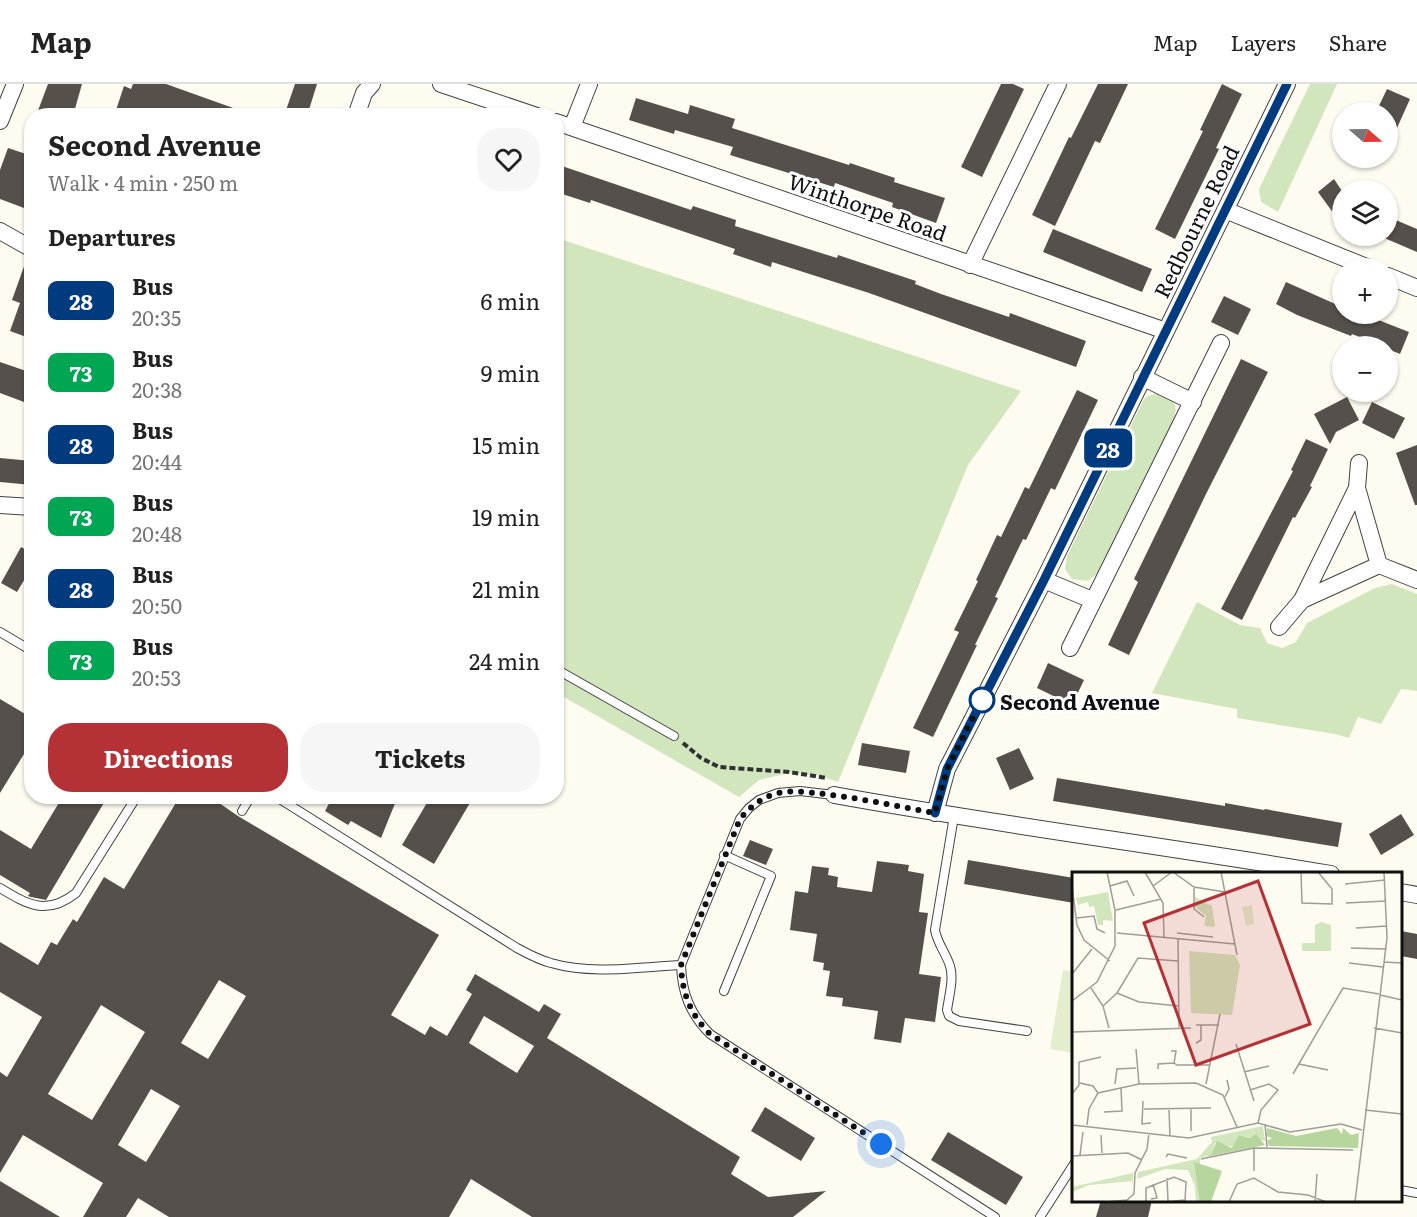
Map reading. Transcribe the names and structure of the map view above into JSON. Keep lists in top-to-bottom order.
{
  "streets": {
    "street": ["Winthorpe Road", "Redbourne Road"]
  },
  "crossings": [
    ["Winthorpe Road", "Redbourne Road"]
  ],
  "places": ["Second Avenue"],
  "lines": ["bus line 28"],
  "north": "right",
  "page": {
    "header": "Map",
    "nav": ["Map", "Layers", "Share"],
    "on_map": "28",
    "map_buttons": ["+", "−"],
    "heading": [
      ["Second Avenue", "Walk · 4 min · 250 m"],
      "Departures"
    ],
    "list": [
      {
        "mark": "28",
        "name": "Bus",
        "note": "20:35",
        "value": "6 min"
      },
      {
        "mark": "73",
        "name": "Bus",
        "note": "20:38",
        "value": "9 min"
      },
      {
        "mark": "28",
        "name": "Bus",
        "note": "20:44",
        "value": "15 min"
      },
      {
        "mark": "73",
        "name": "Bus",
        "note": "20:48",
        "value": "19 min"
      },
      {
        "mark": "28",
        "name": "Bus",
        "note": "20:50",
        "value": "21 min"
      },
      {
        "mark": "73",
        "name": "Bus",
        "note": "20:53",
        "value": "24 min"
      }
    ],
    "buttons": ["Directions", "Tickets"]
  }
}
